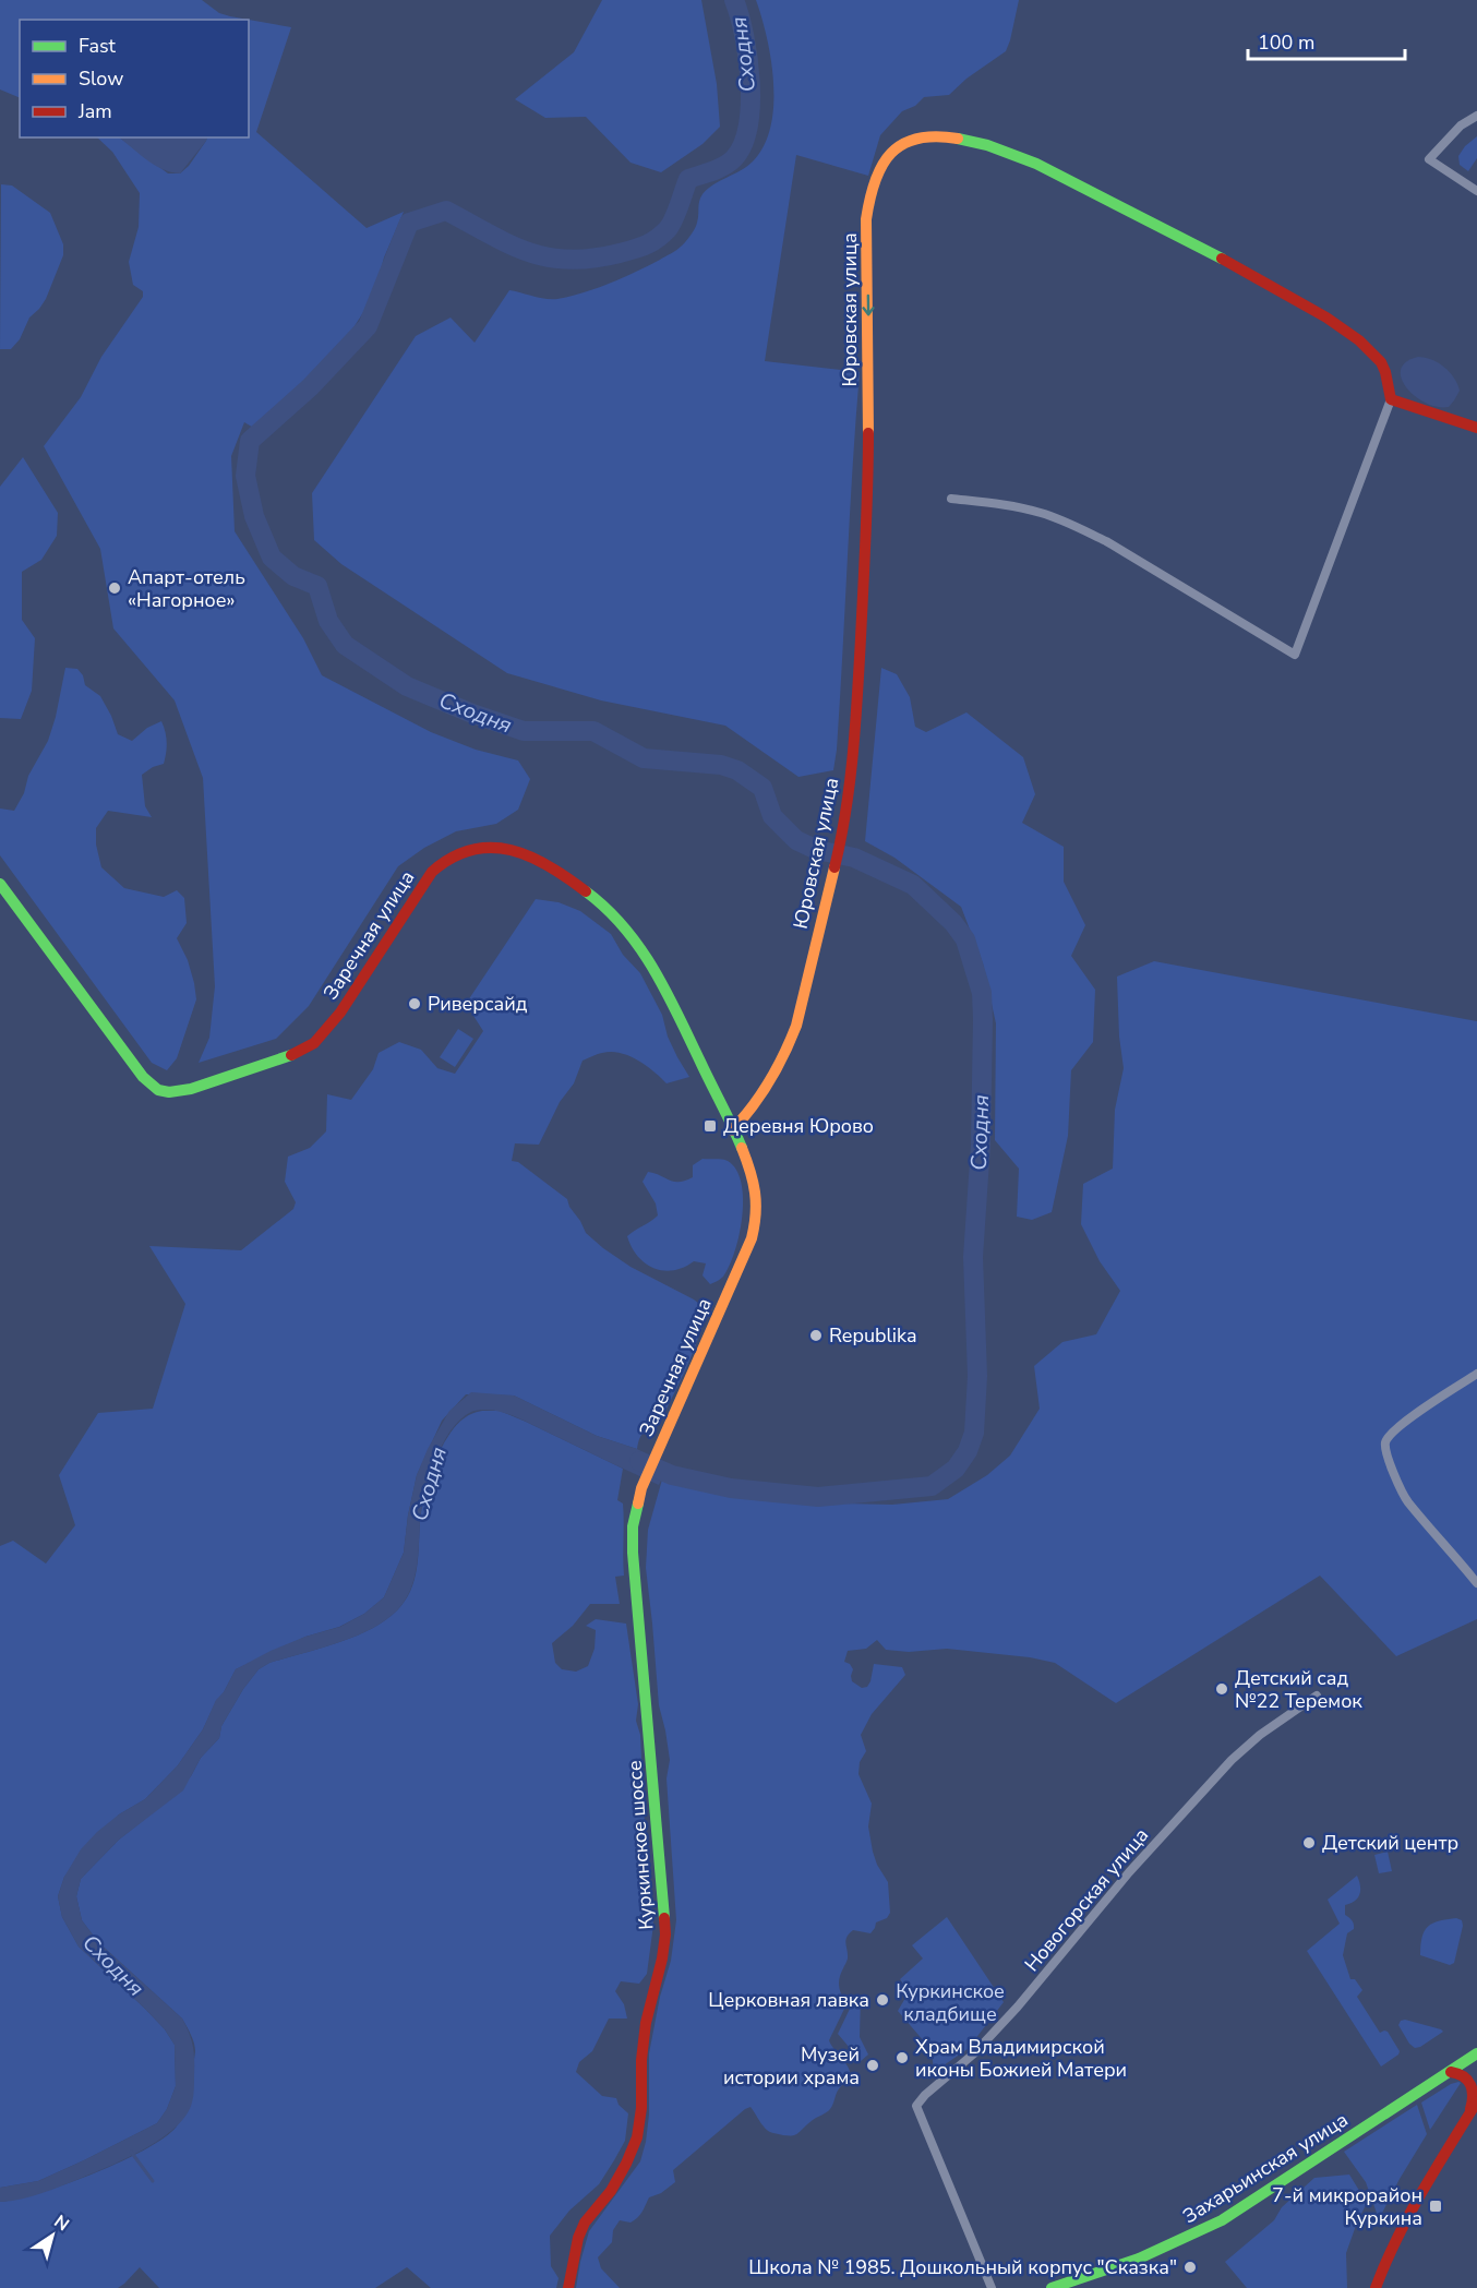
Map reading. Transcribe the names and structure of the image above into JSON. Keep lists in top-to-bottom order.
{
  "streets": {
    "street": [
      "Юровская улица",
      "Заречная улица",
      "Куркинское шоссе",
      "Новогорская улица",
      "Захарьинская улица"
    ]
  },
  "crossings": [
    ["Юровская улица", "Заречная улица"],
    ["Заречная улица", "Куркинское шоссе"]
  ],
  "water": ["Сходня"],
  "parks": ["Куркинское кладбище"],
  "places": {
    "other": [
      "Апарт-отель «Нагорное»",
      "Риверсайд",
      "Republika",
      "Детский сад №22 Теремок",
      "Детский центр",
      "Церковная лавка",
      "Храм Владимирской иконы Божией Матери",
      "Музей истории храма",
      "Школа № 1985. Дошкольный корпус \"Сказка\""
    ],
    "transit": ["Деревня Юрово", "7-й микрорайон Куркина"]
  },
  "legend": ["Fast", "Slow", "Jam"],
  "scale_bar": "100 m",
  "north": "top right"
}
